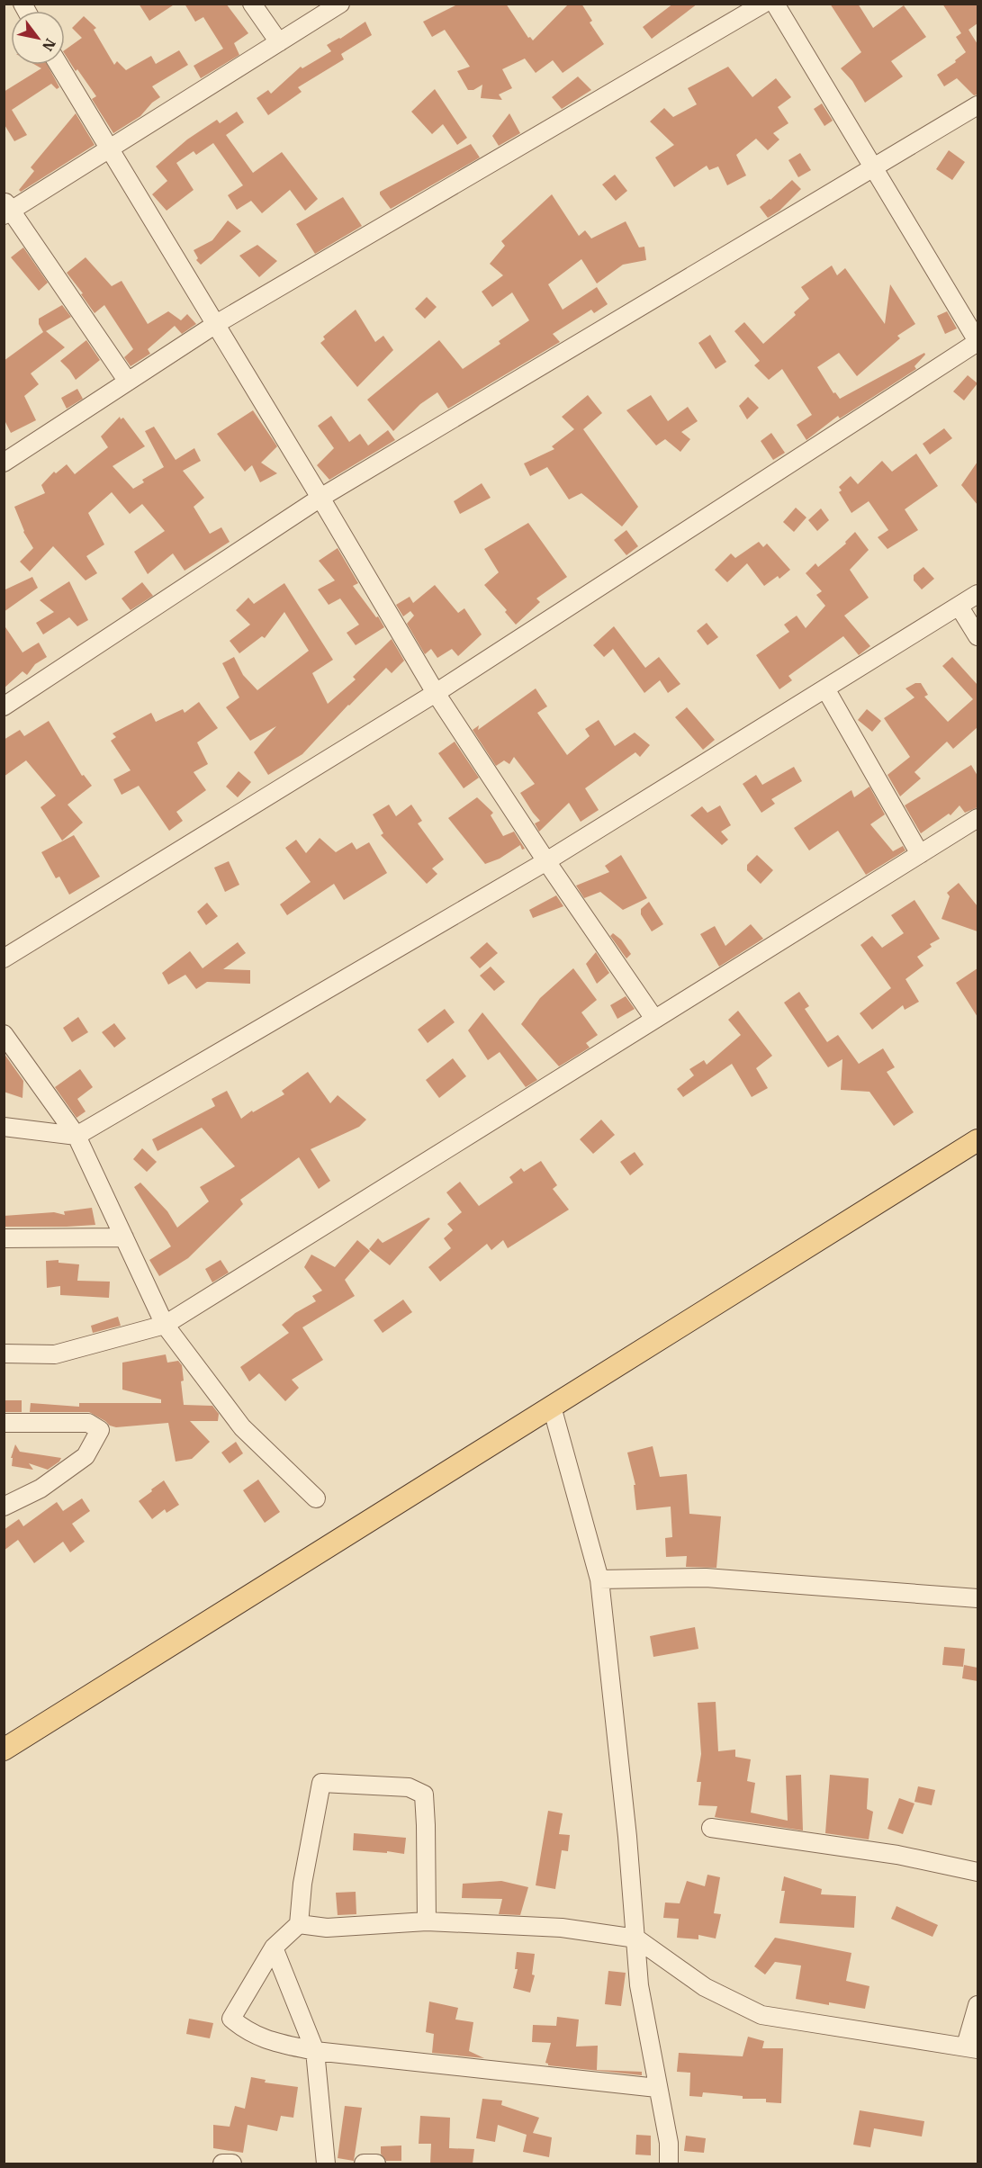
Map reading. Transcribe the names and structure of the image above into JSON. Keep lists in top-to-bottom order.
{
  "north": "bottom right"
}
